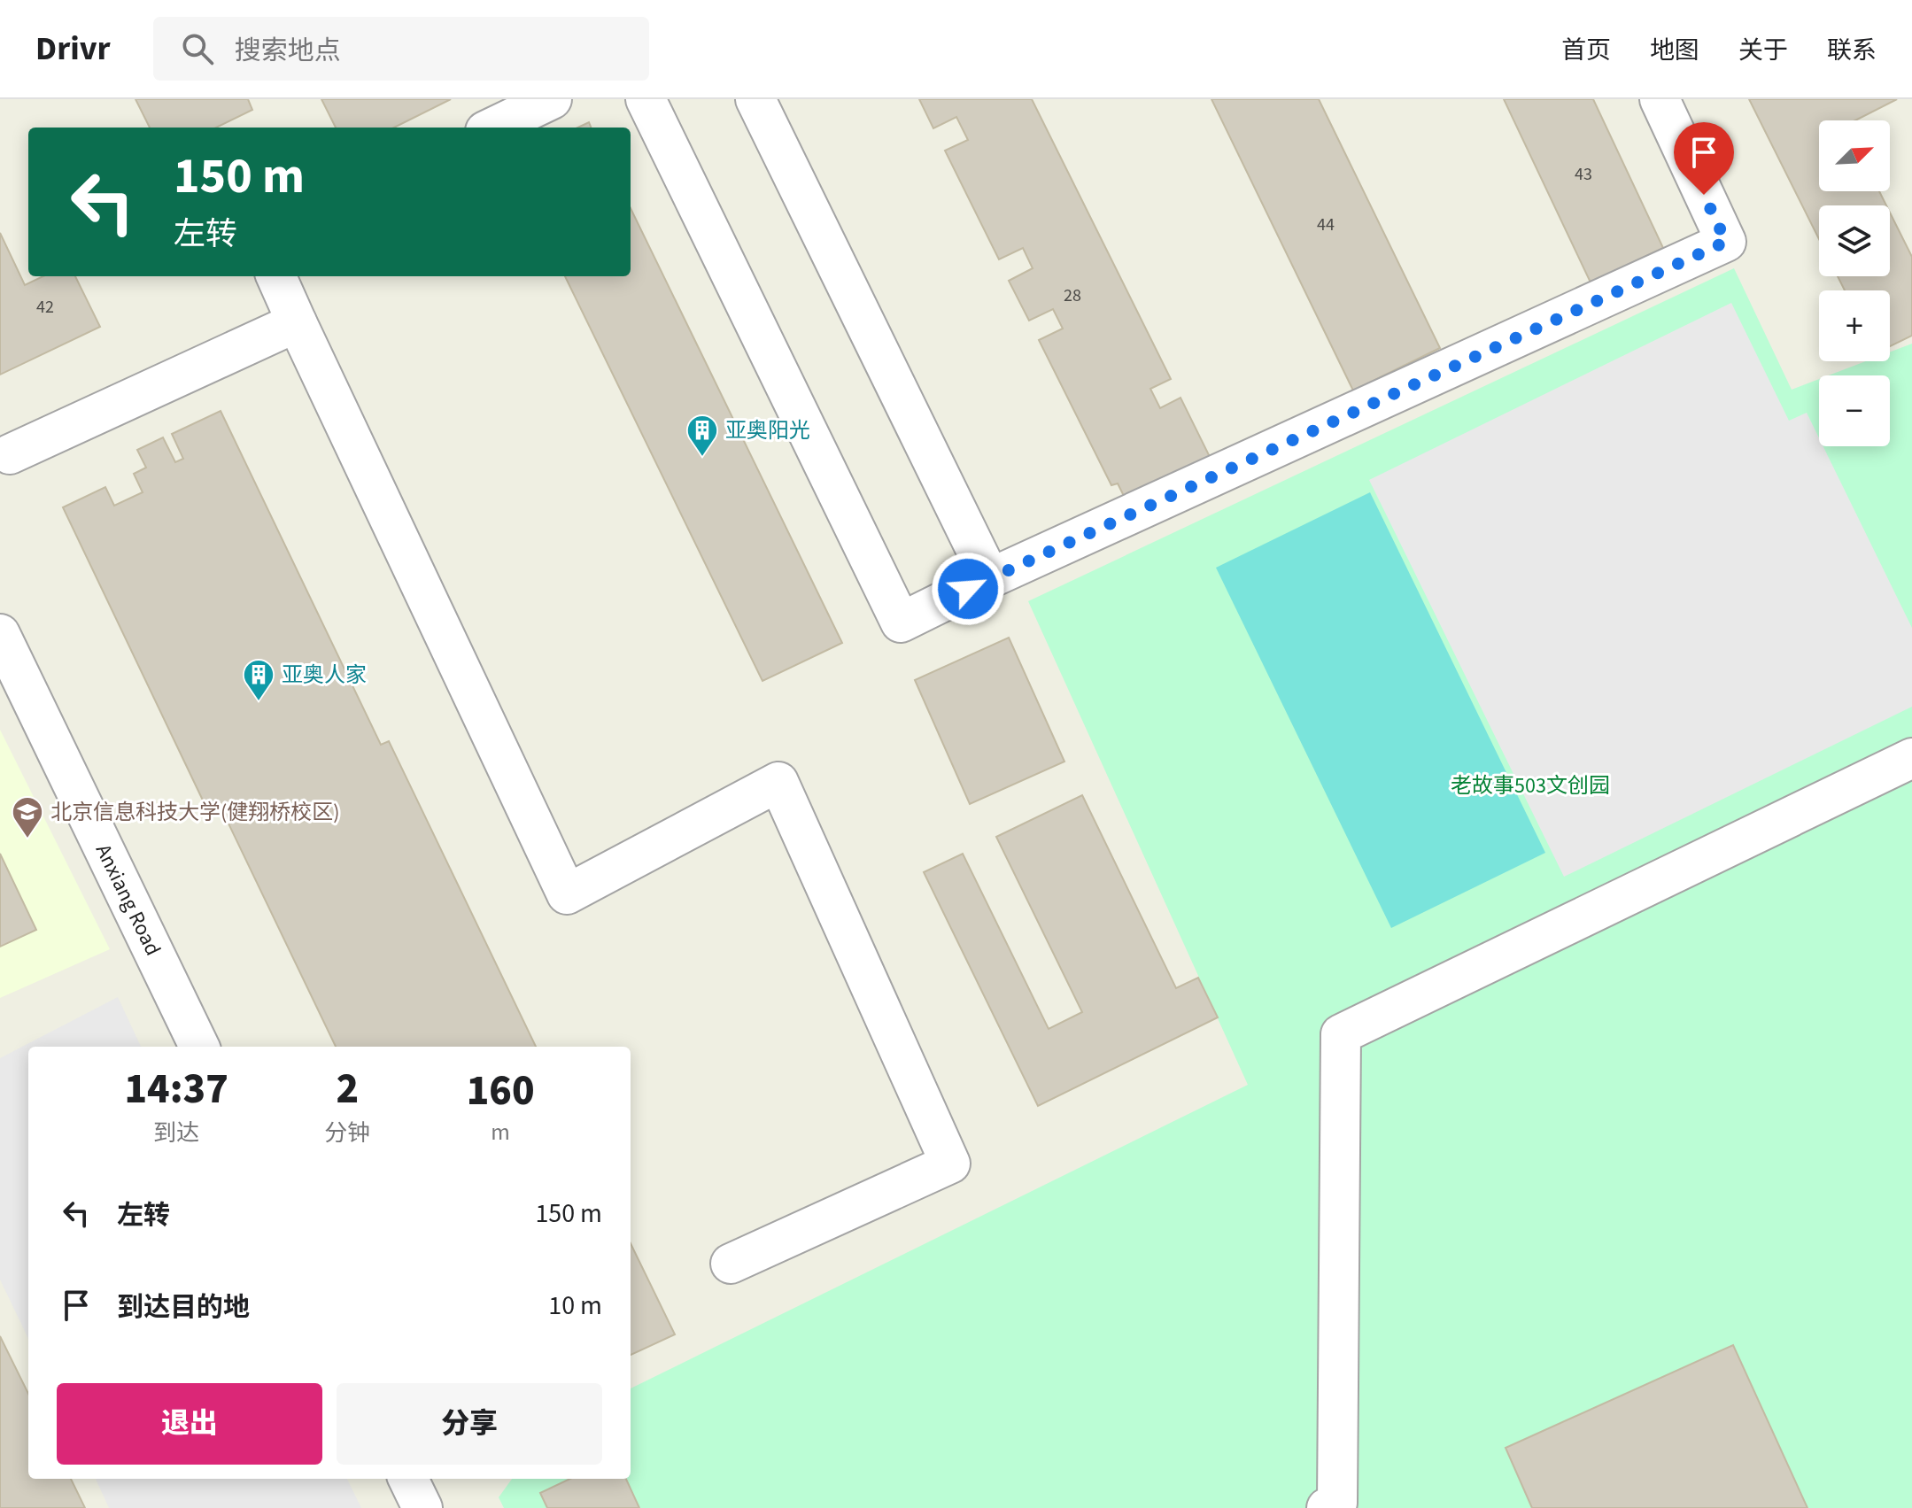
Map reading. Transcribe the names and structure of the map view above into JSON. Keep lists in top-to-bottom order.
{
  "streets": {
    "street": ["Anxiang Road"]
  },
  "parks": ["老故事503文创园"],
  "places": {
    "building": ["亚奥阳光", "亚奥人家"],
    "school or university": ["北京信息科技大学(健翔桥校区)"]
  },
  "house_numbers": [
    "43",
    "44",
    "28",
    "42"
  ],
  "north": "top right",
  "page": {
    "header": "Drivr",
    "search": "搜索地点",
    "nav": [
      "首页",
      "地图",
      "关于",
      "联系"
    ],
    "map_buttons": ["+", "−"],
    "turn": ["150 m", "左转"],
    "eta": [
      "14:37",
      "到达",
      "2",
      "分钟",
      "160",
      "m"
    ],
    "list": [
      {
        "name": "左转",
        "value": "150 m"
      },
      {
        "name": "到达目的地",
        "value": "10 m"
      }
    ],
    "buttons": ["退出", "分享"]
  }
}
